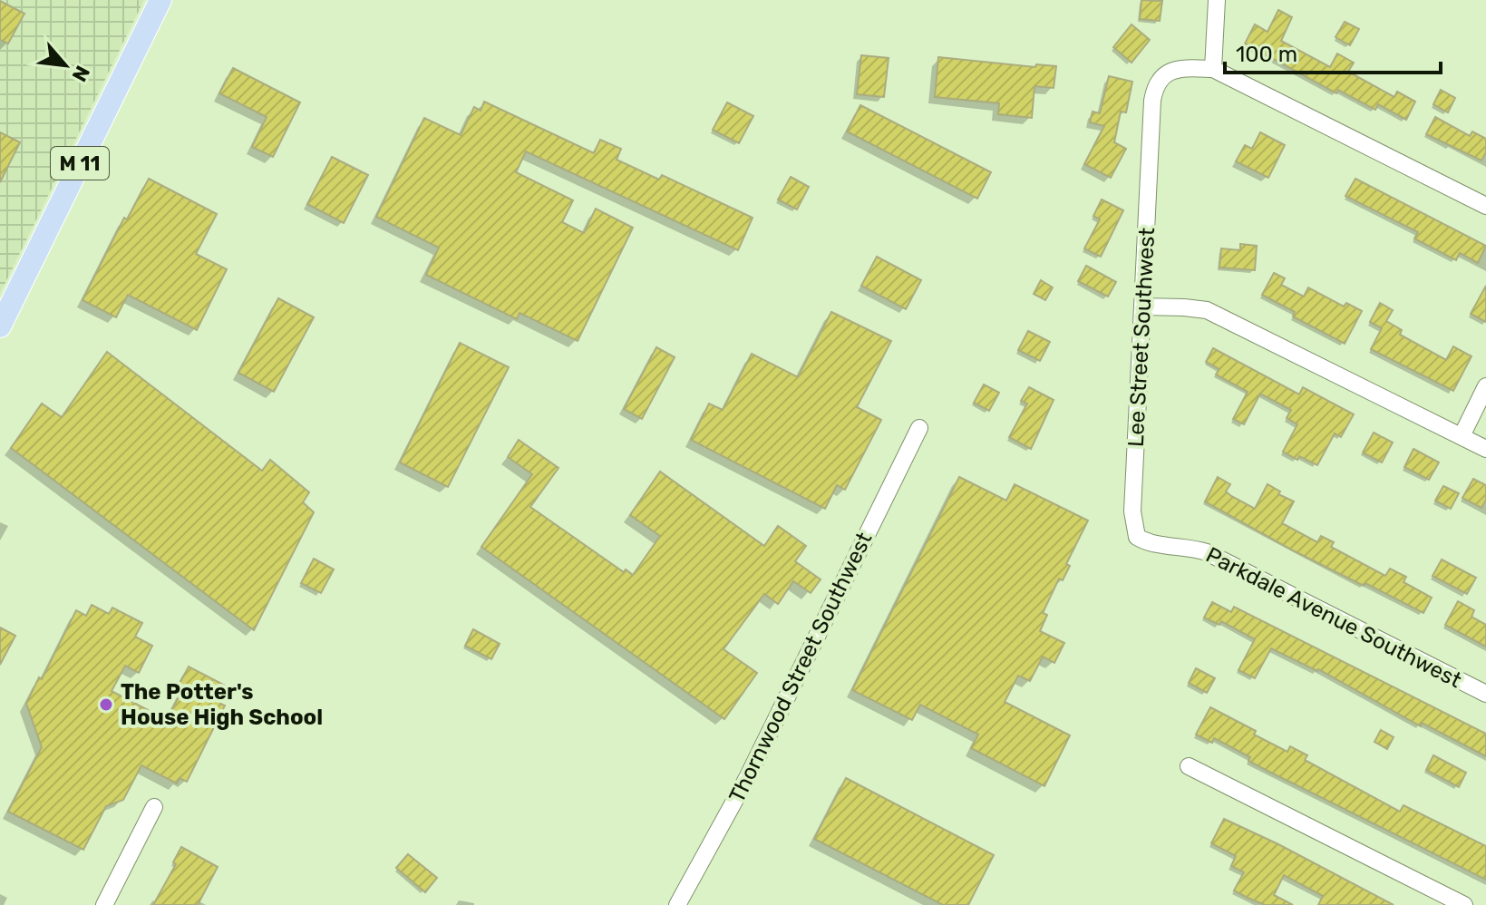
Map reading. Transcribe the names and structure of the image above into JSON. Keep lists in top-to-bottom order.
{
  "streets": {
    "main road": ["M 11"],
    "street": ["Lee Street Southwest", "Parkdale Avenue Southwest", "Thornwood Street Southwest"]
  },
  "crossings": [
    ["Lee Street Southwest", "Parkdale Avenue Southwest"]
  ],
  "places": ["The Potter's House High School"],
  "scale_bar": "100 m",
  "north": "bottom right"
}
